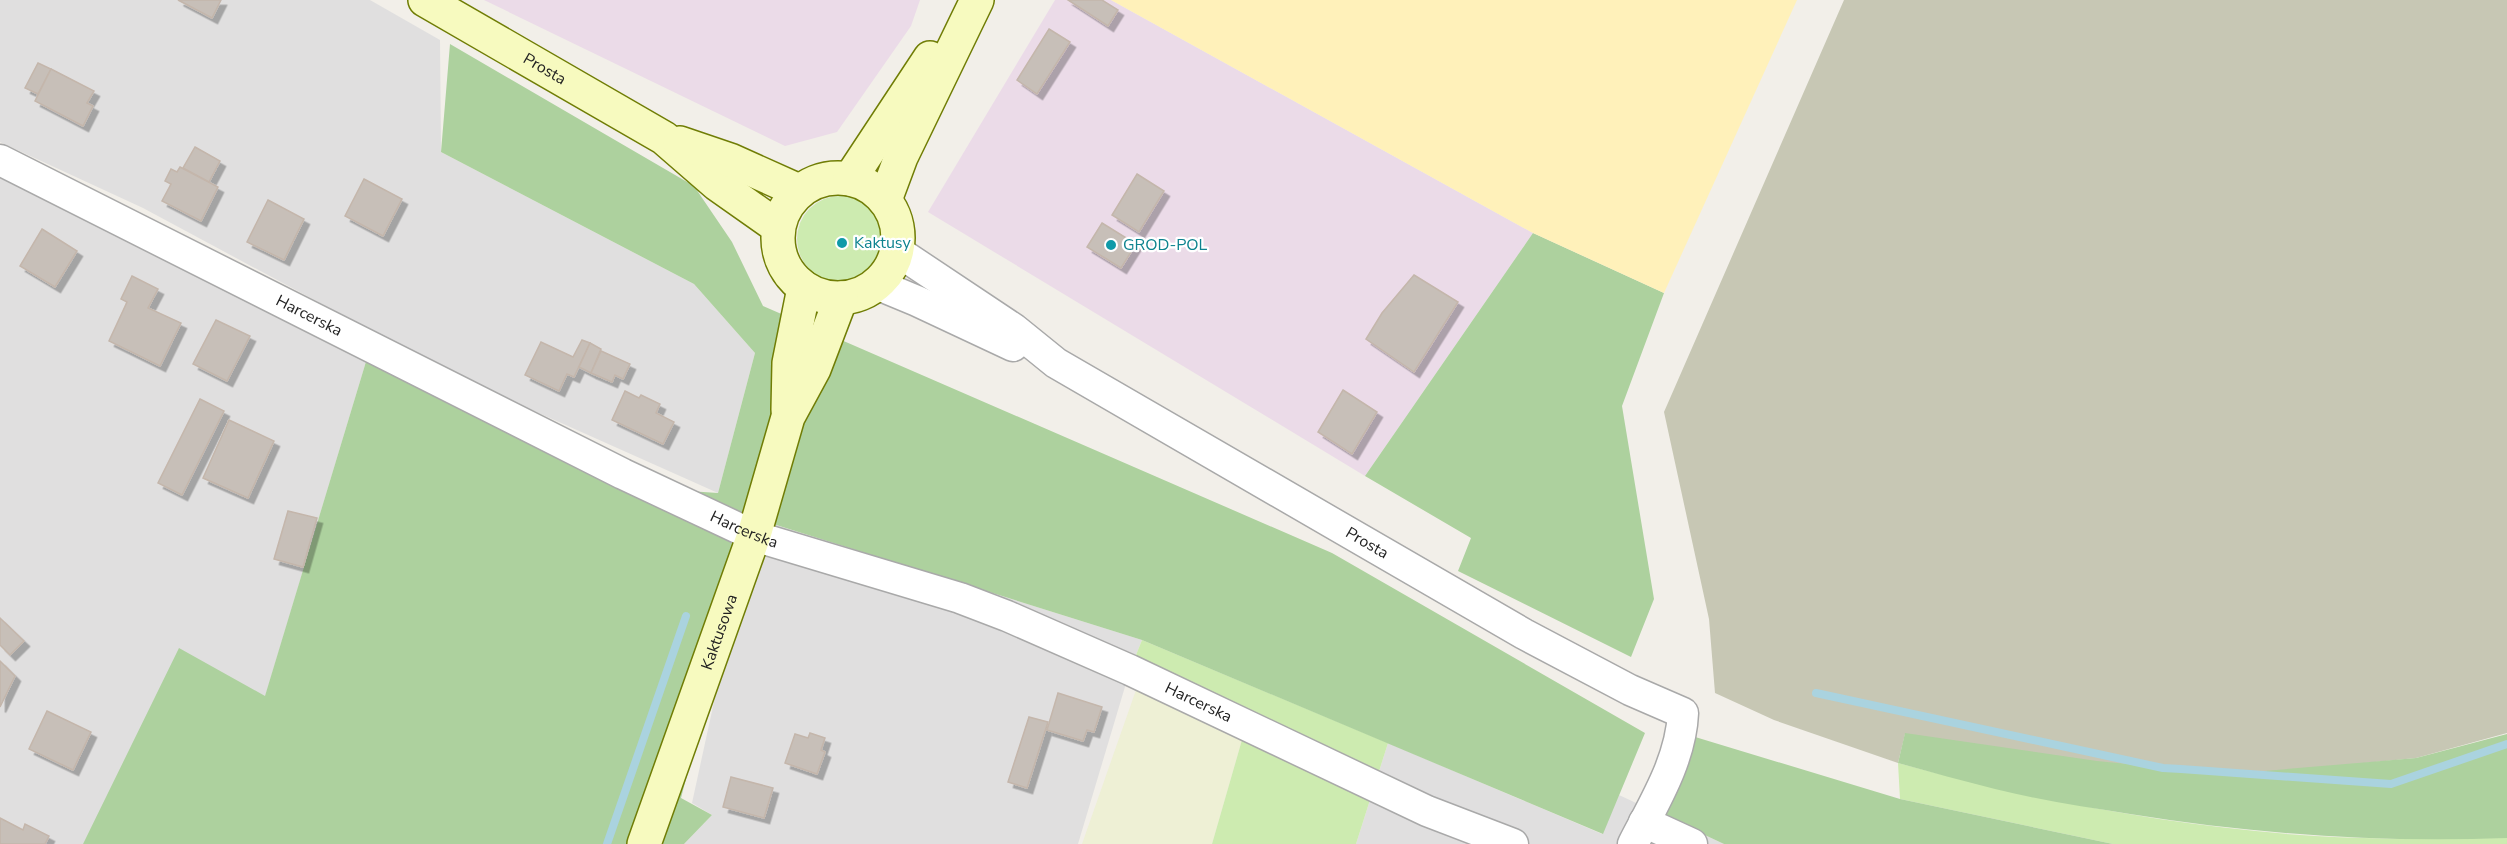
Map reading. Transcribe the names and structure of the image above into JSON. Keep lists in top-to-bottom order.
{
  "streets": {
    "main road": ["Prosta", "Kaktusowa"],
    "street": ["Harcerska"]
  },
  "crossings": [
    ["Prosta", "Kaktusowa"],
    ["Harcerska", "Kaktusowa"]
  ],
  "places": ["Kaktusy", "GROD-POL"]
}
